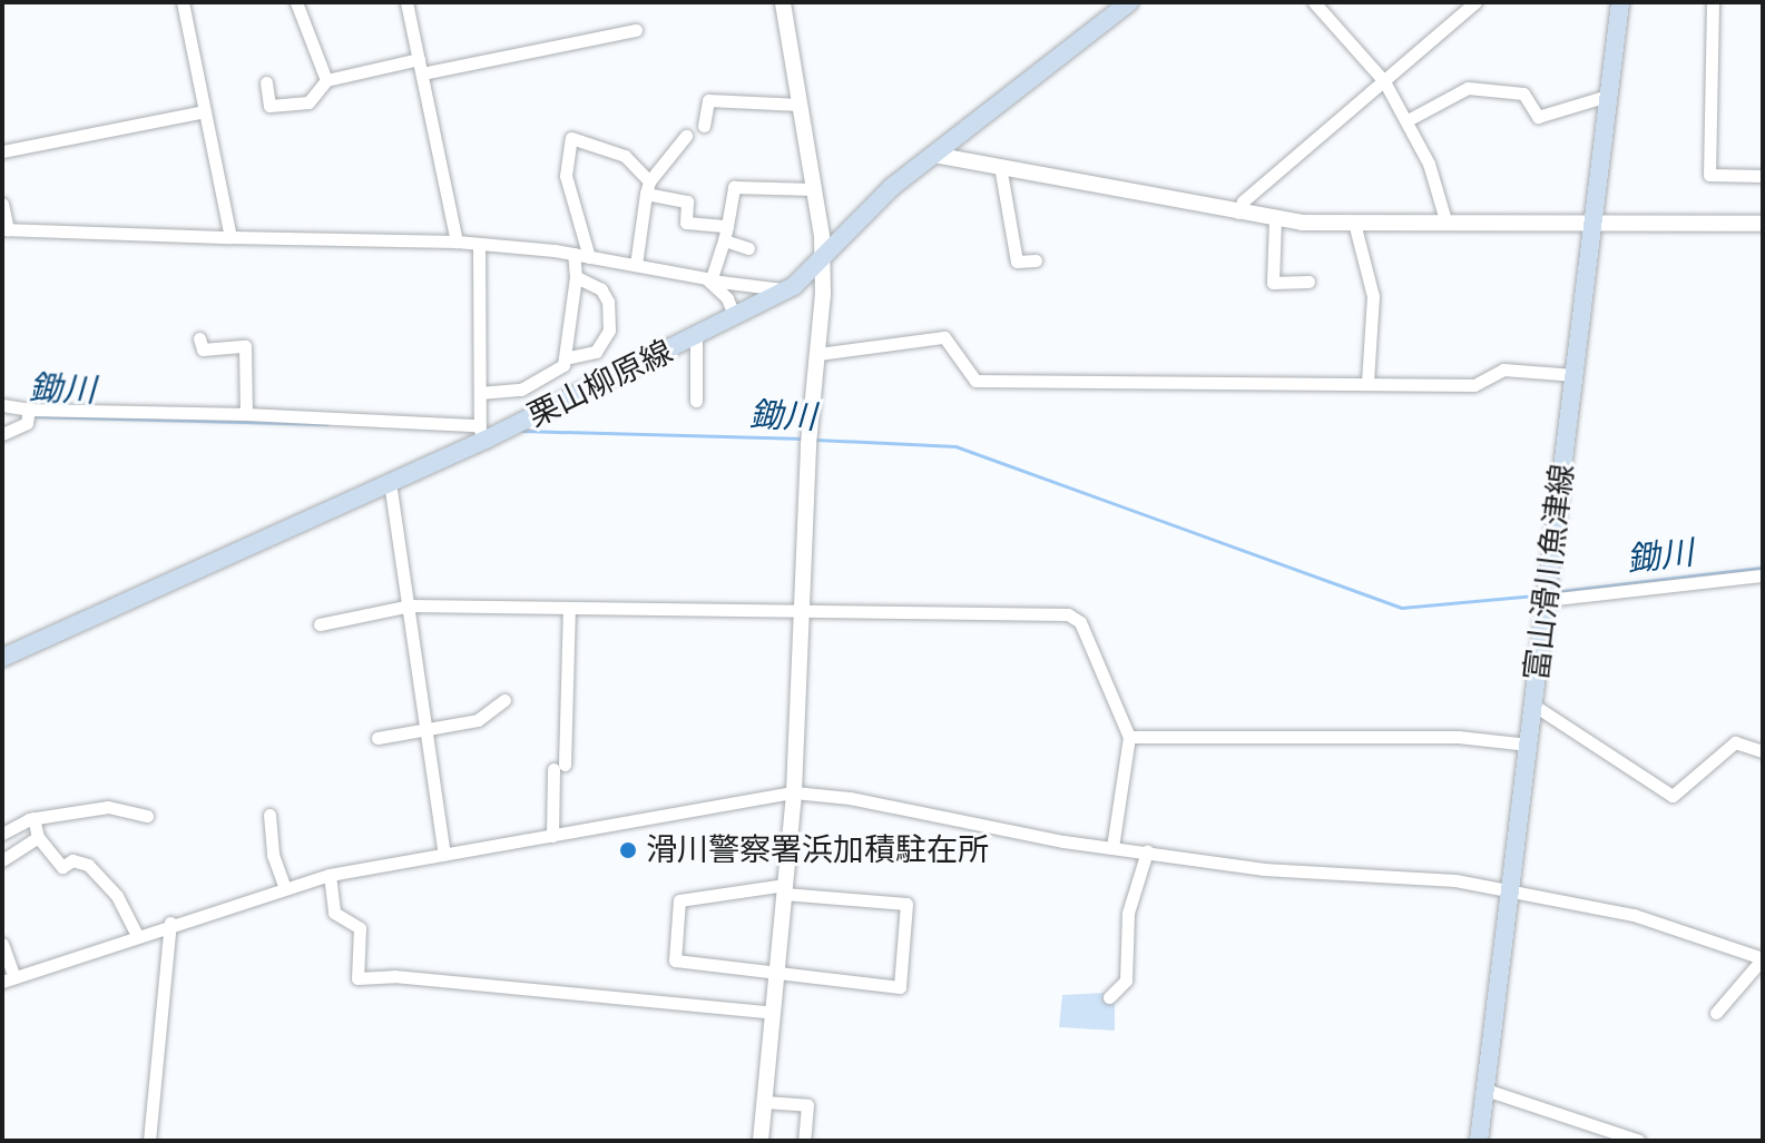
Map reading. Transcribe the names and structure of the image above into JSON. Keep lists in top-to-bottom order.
{
  "streets": {
    "main road": ["栗山柳原線", "富山滑川魚津線"]
  },
  "water": ["鋤川"],
  "places": ["滑川警察署浜加積駐在所"]
}
